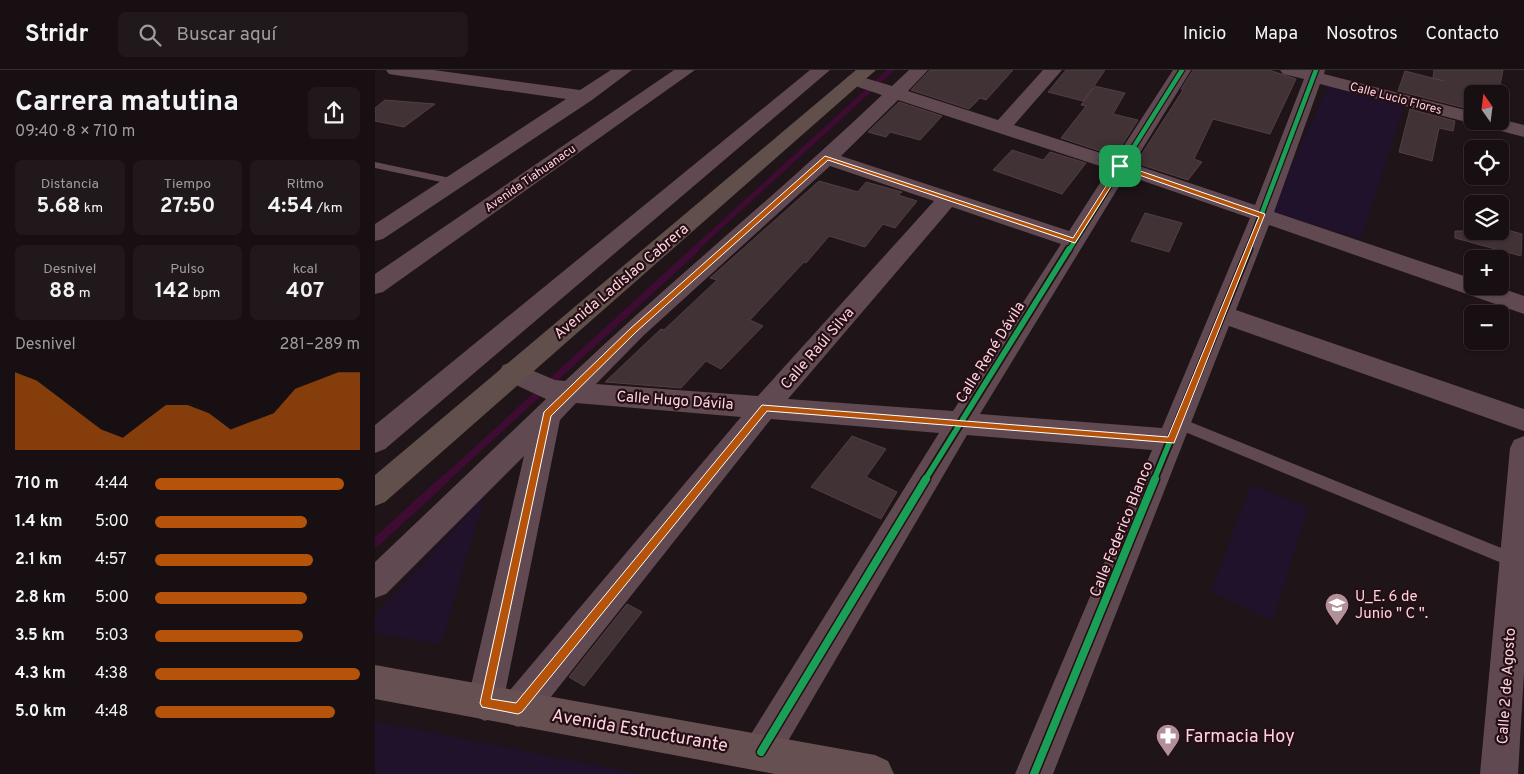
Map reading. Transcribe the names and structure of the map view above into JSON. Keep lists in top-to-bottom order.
{
  "streets": {
    "highway": ["Avenida Ladislao Cabrera"],
    "main road": ["Avenida Estructurante"],
    "street": [
      "Calle Lucio Flores",
      "Avenida Tiahuanacu",
      "Calle Raúl Silva",
      "Calle René Dávila",
      "Calle Hugo Dávila",
      "Calle Federico Blanco",
      "Calle 2 de Agosto"
    ]
  },
  "crossings": [
    ["Calle Lucio Flores", "Calle Federico Blanco"],
    ["Avenida Ladislao Cabrera", "Calle Hugo Dávila"],
    ["Calle Raúl Silva", "Calle Hugo Dávila"],
    ["Calle Raúl Silva", "Avenida Estructurante"],
    ["Calle René Dávila", "Calle Hugo Dávila"],
    ["Calle René Dávila", "Avenida Estructurante"],
    ["Calle Hugo Dávila", "Calle Federico Blanco"]
  ],
  "places": {
    "school or university": ["U_E. 6 de Junio \" C \"."],
    "pharmacy": ["Farmacia Hoy"]
  },
  "north": "top",
  "page": {
    "header": "Stridr",
    "search": "Buscar aquí",
    "nav": [
      "Inicio",
      "Mapa",
      "Nosotros",
      "Contacto"
    ],
    "heading": ["Carrera matutina", "09:40 · 8 × 710 m"],
    "map_buttons": ["+", "−"],
    "stats": [
      ["Distancia", "5.68 km"],
      ["Tiempo", "27:50"],
      ["Ritmo", "4:54 /km"],
      ["Desnivel", "88 m"],
      ["Pulso", "142 bpm"],
      ["kcal", "407"]
    ],
    "chart": ["Desnivel", "281–289 m"],
    "list": [
      {
        "name": "710 m",
        "note": "4:44"
      },
      {
        "name": "1.4 km",
        "note": "5:00"
      },
      {
        "name": "2.1 km",
        "note": "4:57"
      },
      {
        "name": "2.8 km",
        "note": "5:00"
      },
      {
        "name": "3.5 km",
        "note": "5:03"
      },
      {
        "name": "4.3 km",
        "note": "4:38"
      },
      {
        "name": "5.0 km",
        "note": "4:48"
      }
    ]
  }
}
